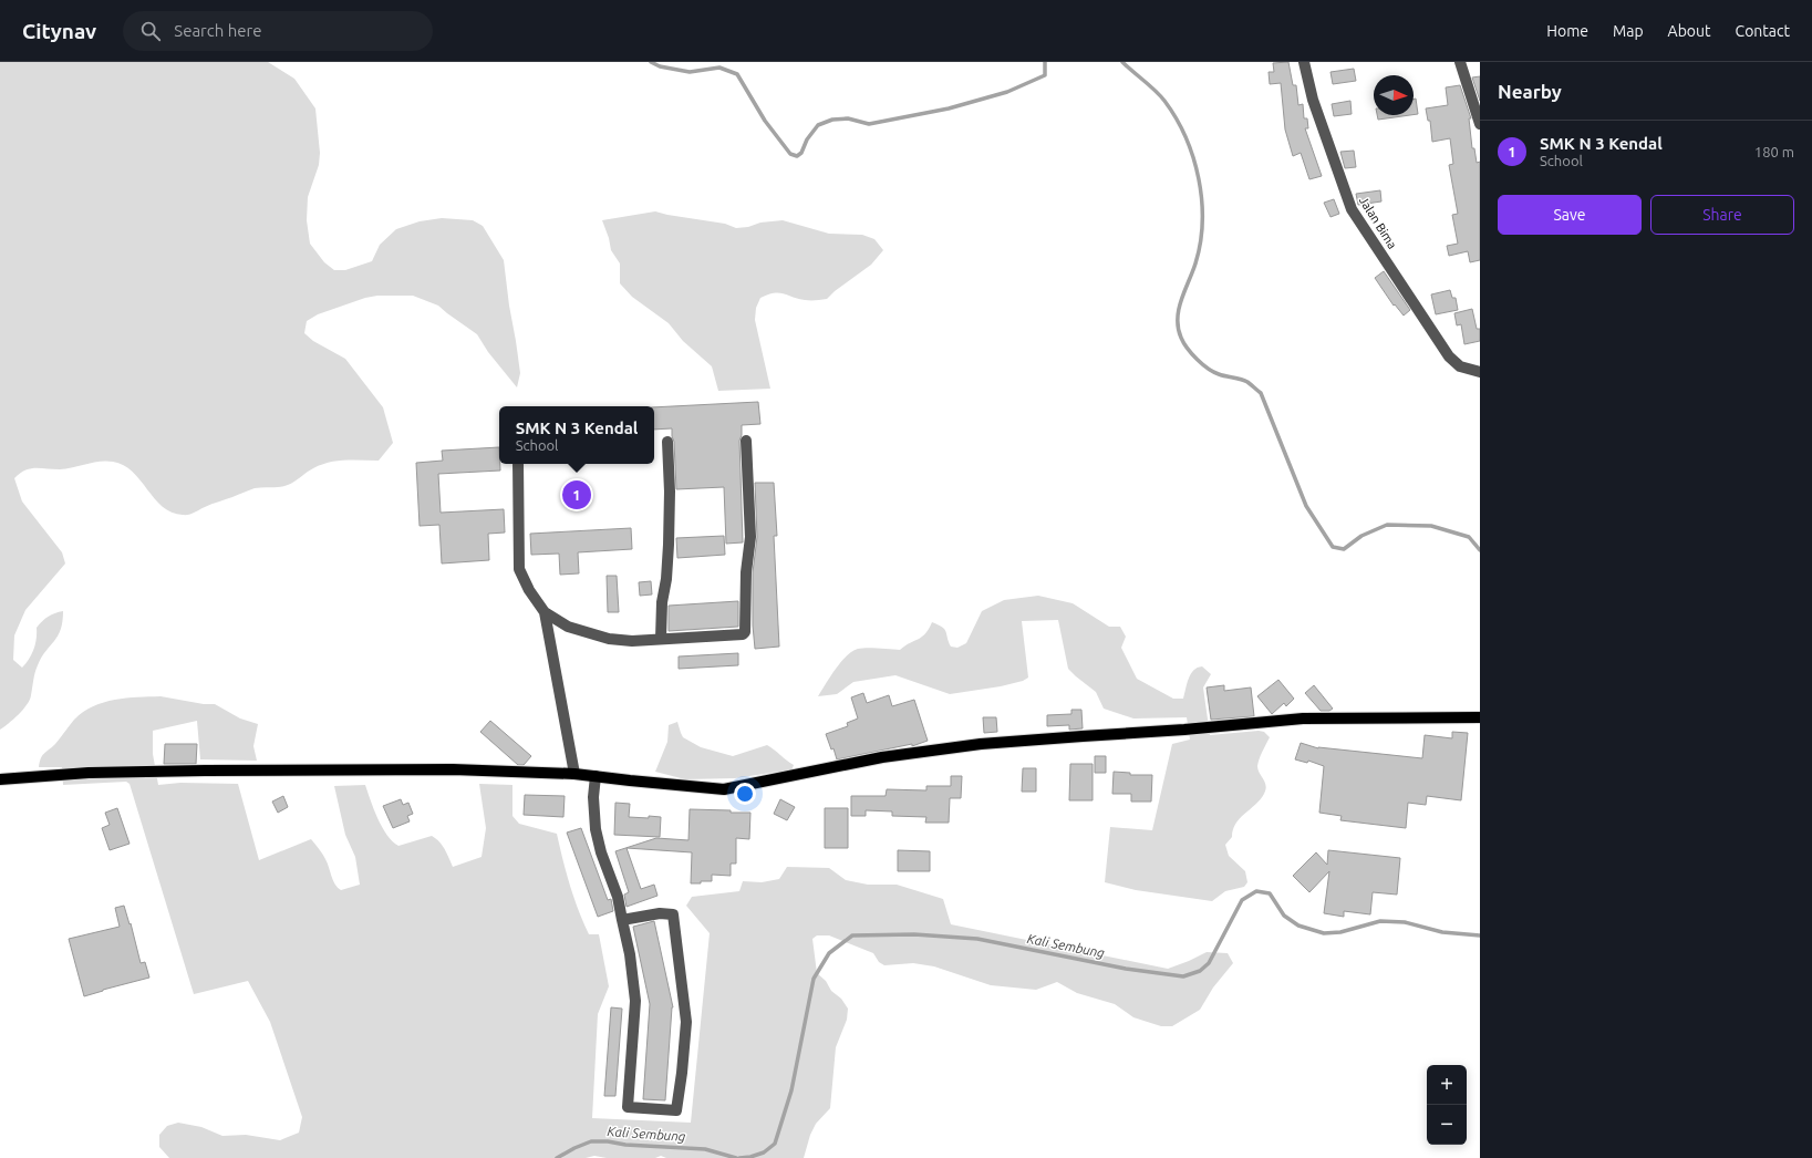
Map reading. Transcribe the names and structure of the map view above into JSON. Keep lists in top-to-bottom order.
{
  "streets": {
    "street": ["Jalan Bima"]
  },
  "water": ["Kali Sembung"],
  "north": "right",
  "page": {
    "header": "Citynav",
    "search": "Search here",
    "nav": [
      "Home",
      "Map",
      "About",
      "Contact"
    ],
    "heading": "Nearby",
    "list": [
      {
        "mark": "1",
        "name": "SMK N 3 Kendal",
        "note": "School",
        "value": "180 m"
      }
    ],
    "buttons": ["Save", "Share"],
    "popup": ["SMK N 3 Kendal", "School"],
    "pins": "1",
    "map_buttons": ["+", "−"]
  }
}
